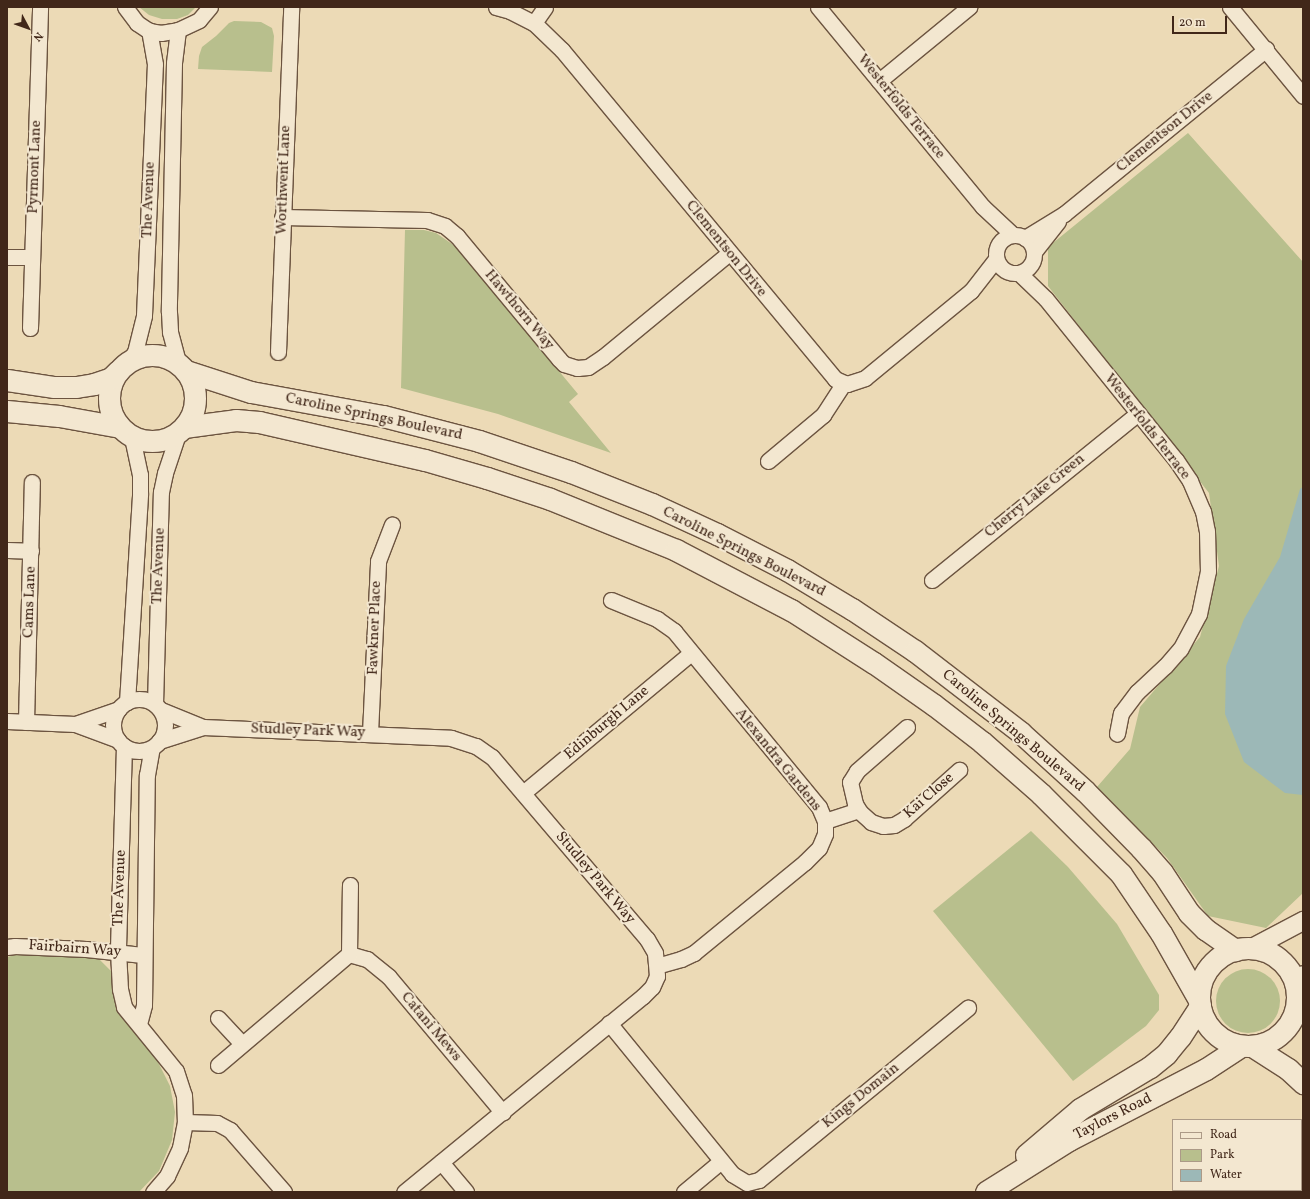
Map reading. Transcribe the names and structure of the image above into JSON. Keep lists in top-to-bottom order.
{
  "streets": {
    "main road": ["Caroline Springs Boulevard", "Taylors Road"],
    "street": [
      "Westerfolds Terrace",
      "Clementson Drive",
      "Pyrmont Lane",
      "Worthwent Lane",
      "The Avenue",
      "Hawthorn Way",
      "Cherry Lake Green",
      "Cams Lane",
      "Fawkner Place",
      "Edinburgh Lane",
      "Studley Park Way",
      "Alexandra Gardens",
      "Kai Close",
      "Fairbairn Way",
      "Catani Mews",
      "Kings Domain"
    ]
  },
  "crossings": [
    ["Westerfolds Terrace", "Clementson Drive"],
    ["Westerfolds Terrace", "Cherry Lake Green"],
    ["Clementson Drive", "Hawthorn Way"],
    ["Worthwent Lane", "Hawthorn Way"],
    ["The Avenue", "Caroline Springs Boulevard"],
    ["The Avenue", "Studley Park Way"],
    ["The Avenue", "Fairbairn Way"],
    ["Caroline Springs Boulevard", "Taylors Road"],
    ["Fawkner Place", "Studley Park Way"],
    ["Edinburgh Lane", "Studley Park Way"],
    ["Edinburgh Lane", "Alexandra Gardens"],
    ["Studley Park Way", "Alexandra Gardens"],
    ["Studley Park Way", "Catani Mews"],
    ["Studley Park Way", "Kings Domain"]
  ],
  "legend": ["Road", "Park", "Water"],
  "scale_bar": "20 m",
  "north": "bottom right"
}
